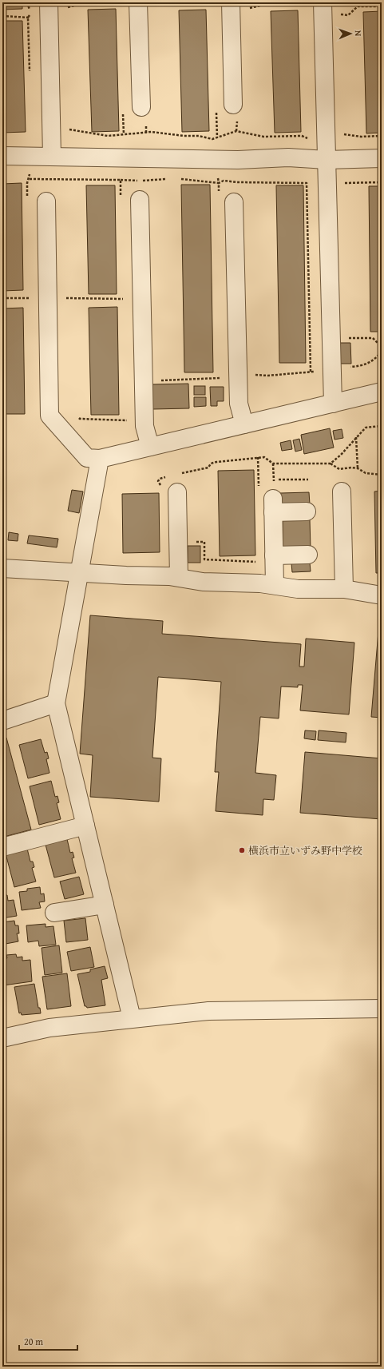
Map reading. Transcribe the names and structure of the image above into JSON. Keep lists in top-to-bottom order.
{
  "places": ["横浜市立いずみ野中学校"],
  "scale_bar": "20 m",
  "north": "right"
}
